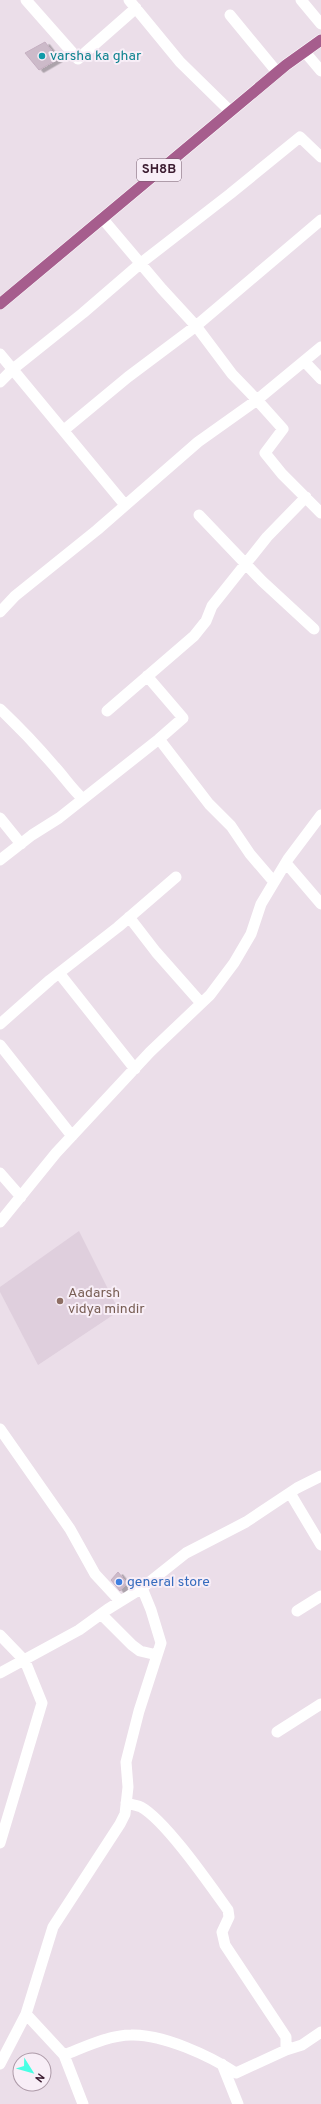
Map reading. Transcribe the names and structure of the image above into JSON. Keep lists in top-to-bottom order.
{
  "streets": {
    "main road": ["SH8B"]
  },
  "places": ["varsha ka ghar", "Aadarsh vidya mindir", "general store"],
  "north": "bottom right"
}
